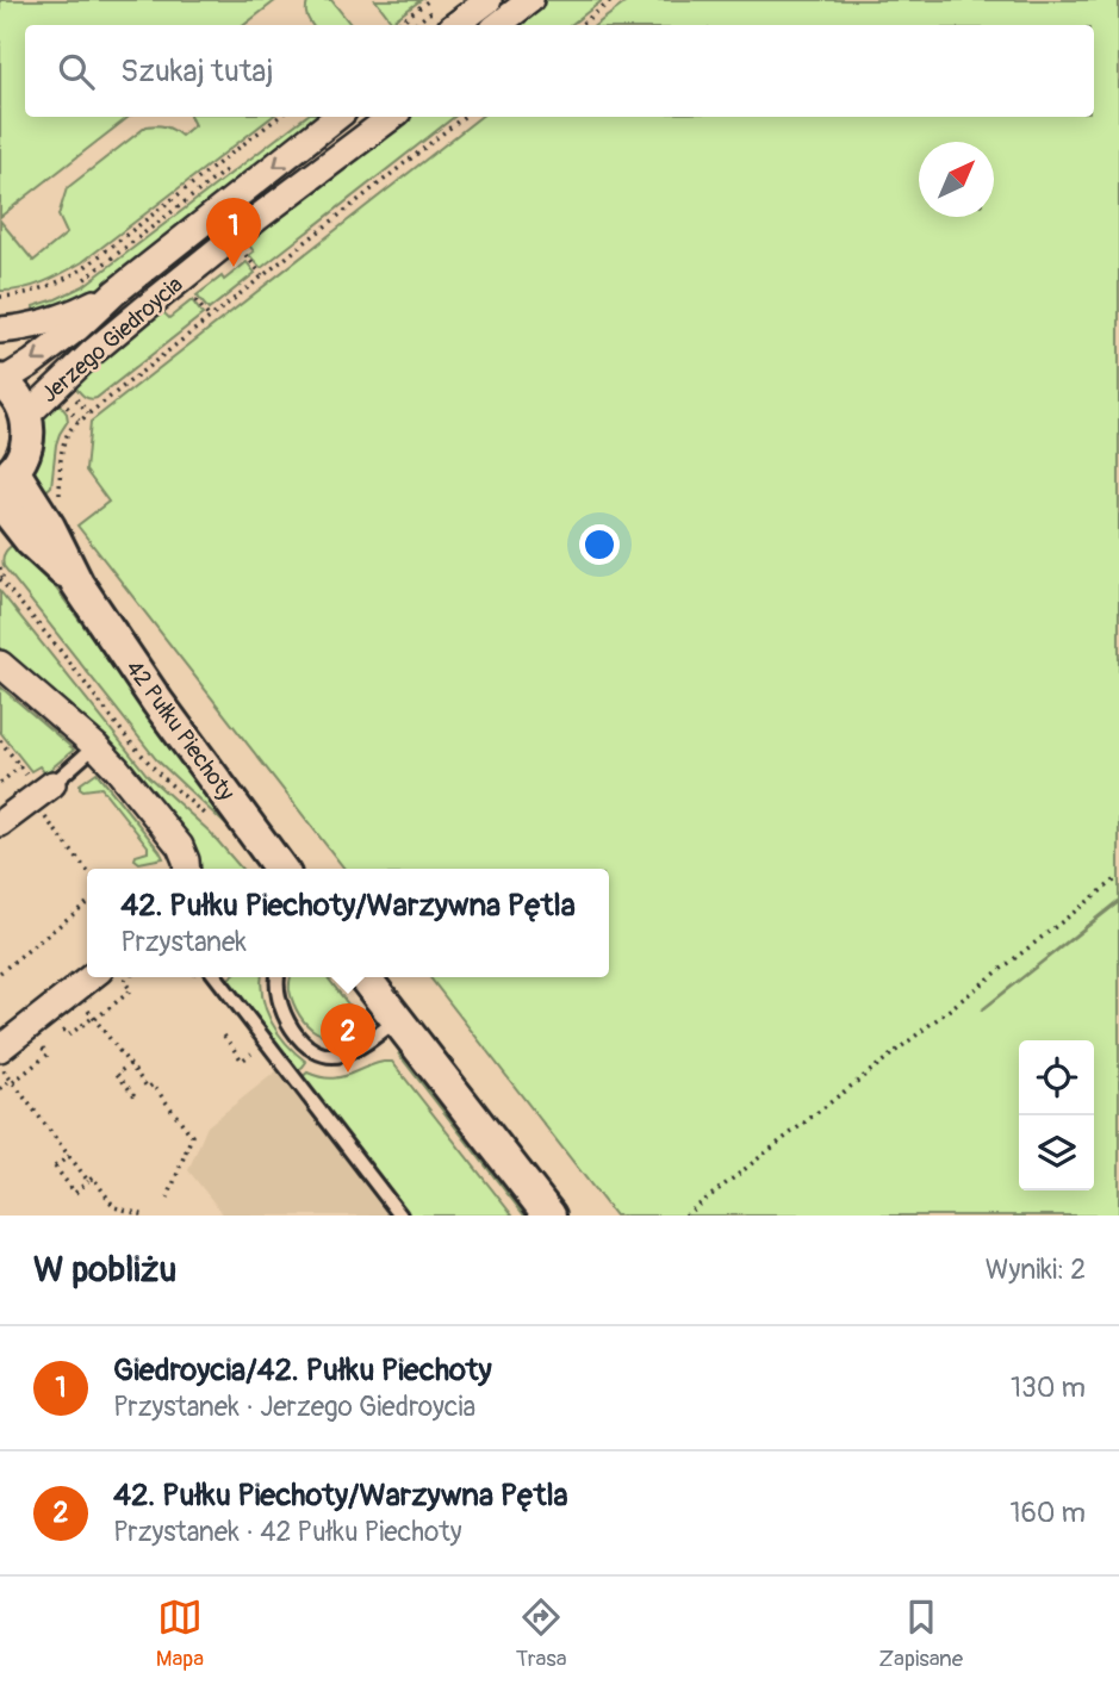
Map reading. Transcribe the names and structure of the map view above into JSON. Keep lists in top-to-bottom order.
{
  "streets": {
    "street": ["Jerzego Giedroycia", "42 Pułku Piechoty"]
  },
  "north": "top right",
  "page": {
    "search": "Szukaj tutaj",
    "pins": ["1", "2"],
    "popup": ["42. Pułku Piechoty/Warzywna Pętla", "Przystanek"],
    "heading": ["W pobliżu", "Wyniki: 2"],
    "list": [
      {
        "mark": "1",
        "name": "Giedroycia/42. Pułku Piechoty",
        "note": "Przystanek · Jerzego Giedroycia",
        "value": "130 m"
      },
      {
        "mark": "2",
        "name": "42. Pułku Piechoty/Warzywna Pętla",
        "note": "Przystanek · 42 Pułku Piechoty",
        "value": "160 m"
      }
    ],
    "nav": ["Mapa", "Trasa", "Zapisane"]
  }
}
